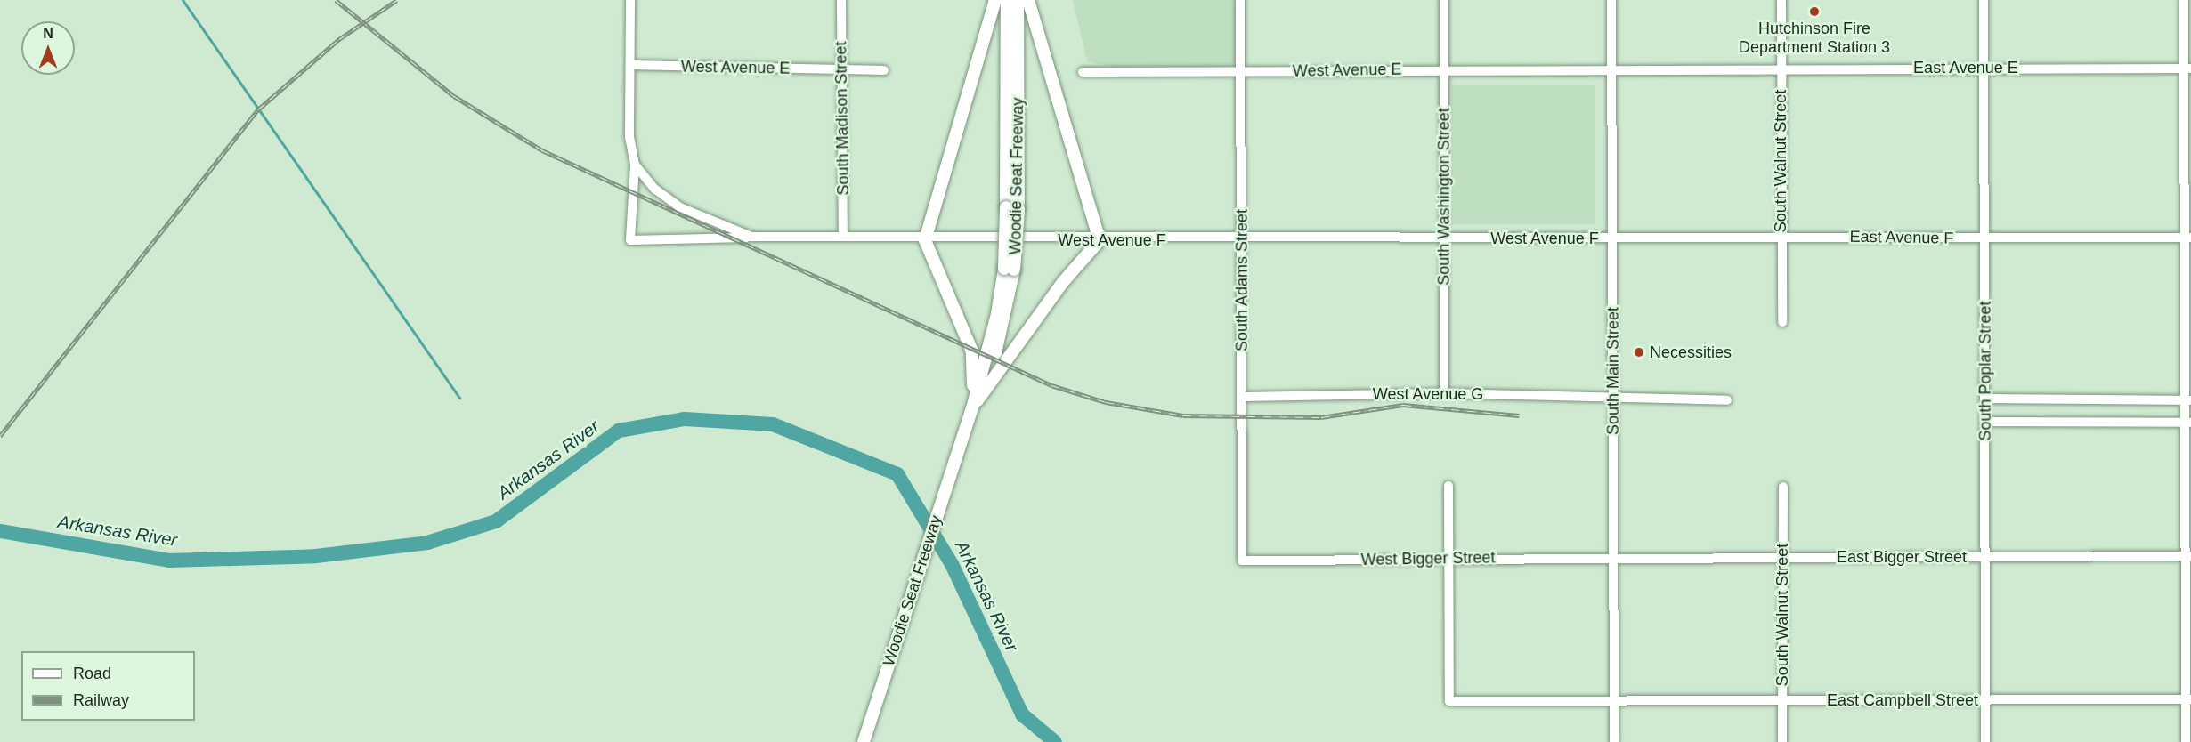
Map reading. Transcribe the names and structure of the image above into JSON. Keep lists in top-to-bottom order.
{
  "streets": {
    "main road": ["Woodie Seat Freeway"],
    "street": [
      "West Avenue E",
      "East Avenue E",
      "South Madison Street",
      "South Walnut Street",
      "South Washington Street",
      "East Avenue F",
      "West Avenue F",
      "South Adams Street",
      "South Main Street",
      "South Poplar Street",
      "West Avenue G",
      "East Bigger Street",
      "West Bigger Street",
      "East Campbell Street"
    ]
  },
  "crossings": [
    ["West Avenue E", "East Avenue E"],
    ["West Avenue E", "South Madison Street"],
    ["West Avenue E", "South Washington Street"],
    ["West Avenue E", "South Adams Street"],
    ["West Avenue E", "South Main Street"],
    ["East Avenue E", "South Walnut Street"],
    ["East Avenue E", "South Main Street"],
    ["East Avenue E", "South Poplar Street"],
    ["South Madison Street", "West Avenue F"],
    ["South Walnut Street", "East Avenue F"],
    ["South Walnut Street", "East Bigger Street"],
    ["South Walnut Street", "East Campbell Street"],
    ["South Washington Street", "West Avenue F"],
    ["South Washington Street", "West Avenue G"],
    ["East Avenue F", "West Avenue F"],
    ["East Avenue F", "South Main Street"],
    ["East Avenue F", "South Poplar Street"],
    ["West Avenue F", "South Adams Street"],
    ["West Avenue F", "South Main Street"],
    ["South Adams Street", "West Avenue G"],
    ["South Adams Street", "West Bigger Street"],
    ["South Main Street", "West Avenue G"],
    ["South Main Street", "East Bigger Street"],
    ["South Main Street", "West Bigger Street"],
    ["South Main Street", "East Campbell Street"],
    ["South Poplar Street", "East Bigger Street"],
    ["South Poplar Street", "East Campbell Street"],
    ["East Bigger Street", "West Bigger Street"],
    ["West Bigger Street", "East Campbell Street"]
  ],
  "water": ["Arkansas River"],
  "places": ["Hutchinson Fire Department Station 3", "Necessities"],
  "legend": ["Road", "Railway"],
  "north": "top"
}
